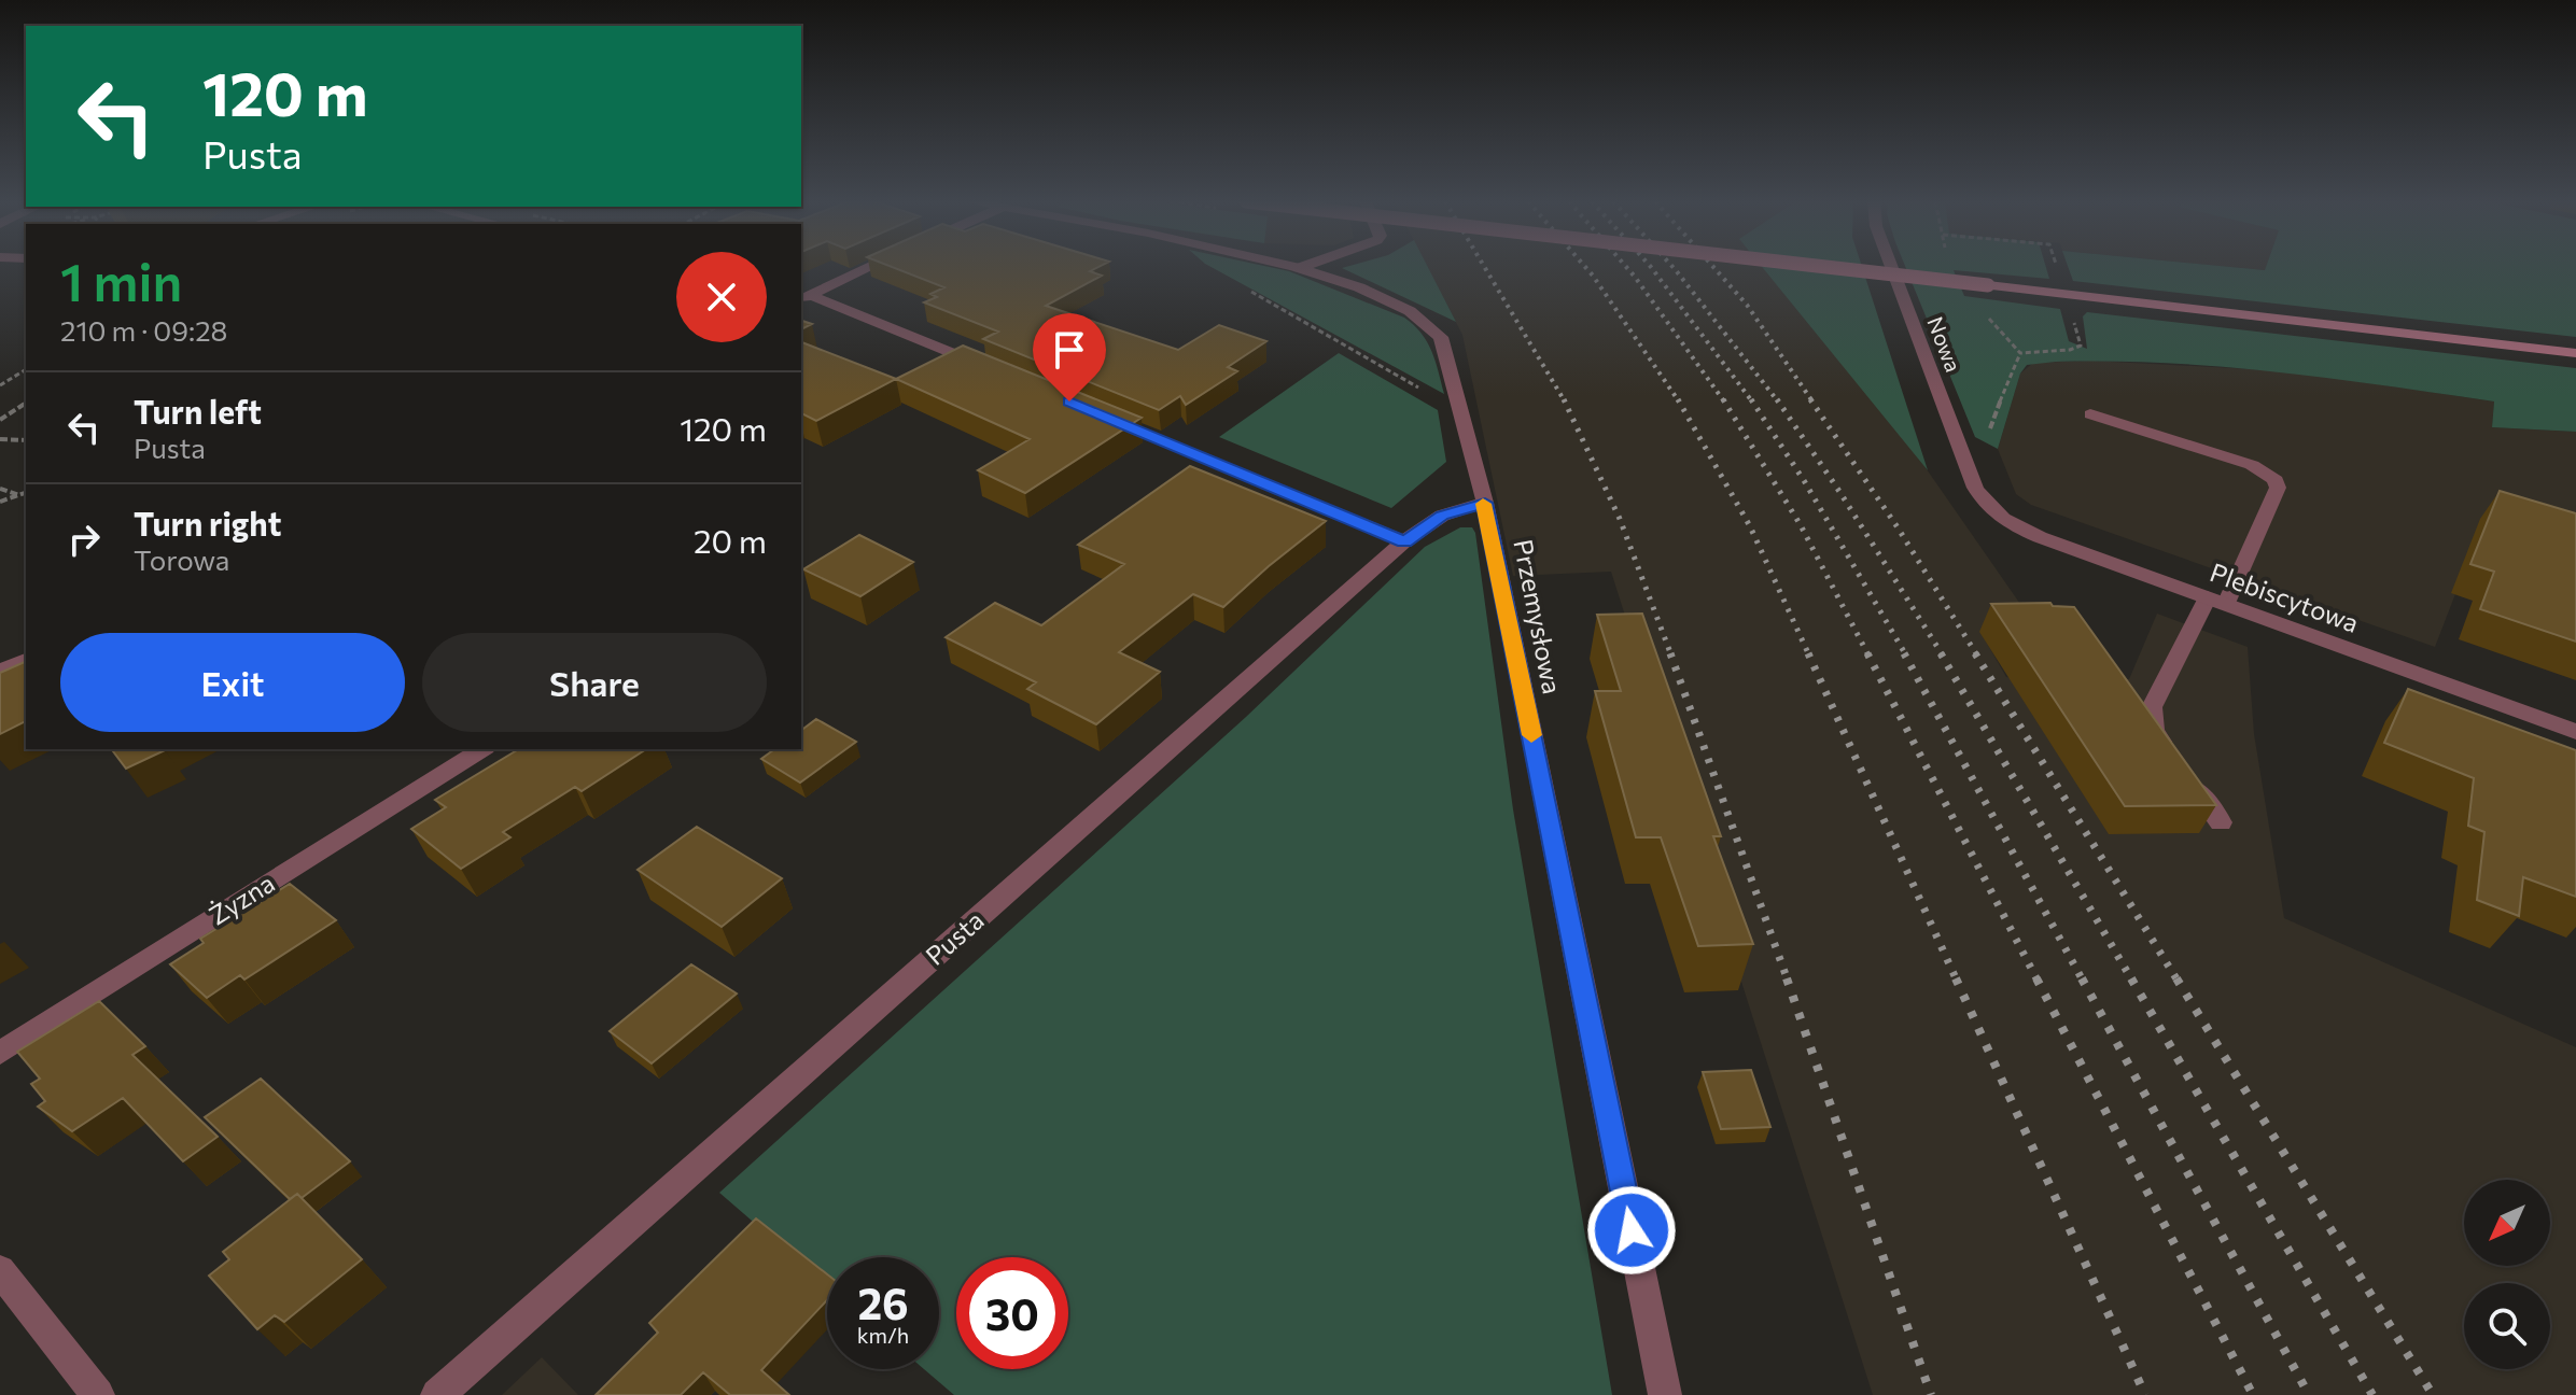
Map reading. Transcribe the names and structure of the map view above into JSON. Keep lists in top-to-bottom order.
{
  "streets": {
    "street": [
      "Nowa",
      "Plebiscytowa",
      "Przemysłowa",
      "Żyzna",
      "Pusta"
    ]
  },
  "crossings": [
    ["Nowa", "Plebiscytowa"],
    ["Przemysłowa", "Pusta"]
  ],
  "north": "bottom left",
  "page": {
    "turn": ["120 m", "Pusta"],
    "heading": ["1 min", "210 m · 09:28"],
    "list": [
      {
        "name": "Turn left",
        "note": "Pusta",
        "value": "120 m"
      },
      {
        "name": "Turn right",
        "note": "Torowa",
        "value": "20 m"
      }
    ],
    "buttons": ["Exit", "Share"],
    "speed": "26 km/h",
    "limit": "30"
  }
}
